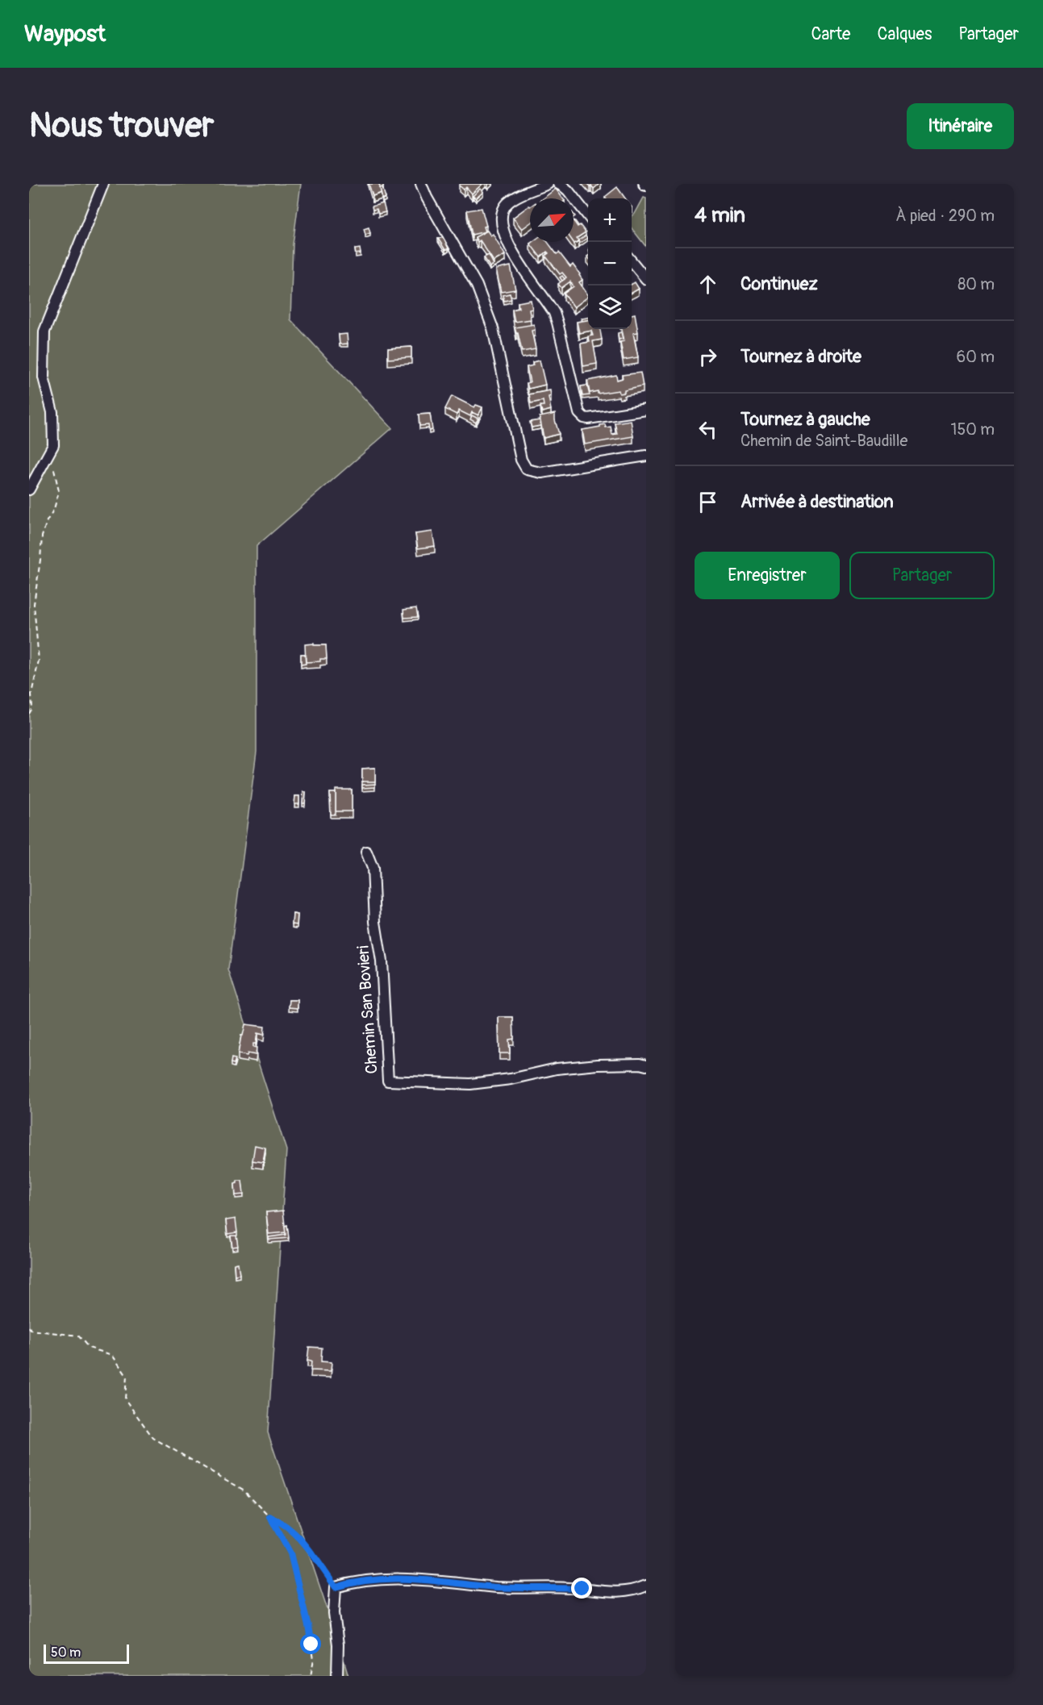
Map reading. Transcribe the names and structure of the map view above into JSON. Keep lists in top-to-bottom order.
{
  "streets": {
    "street": ["Chemin San Bovieri"]
  },
  "scale_bar": "50 m",
  "north": "top right",
  "page": {
    "header": "Waypost",
    "nav": ["Carte", "Calques", "Partager"],
    "buttons": [
      "Itinéraire",
      ["Enregistrer", "Partager"]
    ],
    "title": "Nous trouver",
    "heading": ["4 min", "À pied · 290 m"],
    "map_buttons": ["+", "−"],
    "list": [
      ["Continuez", "80 m"],
      ["Tournez à droite", "60 m"],
      ["Tournez à gauche", "Chemin de Saint-Baudille", "150 m"],
      "Arrivée à destination"
    ],
    "scale": "50 m"
  }
}
